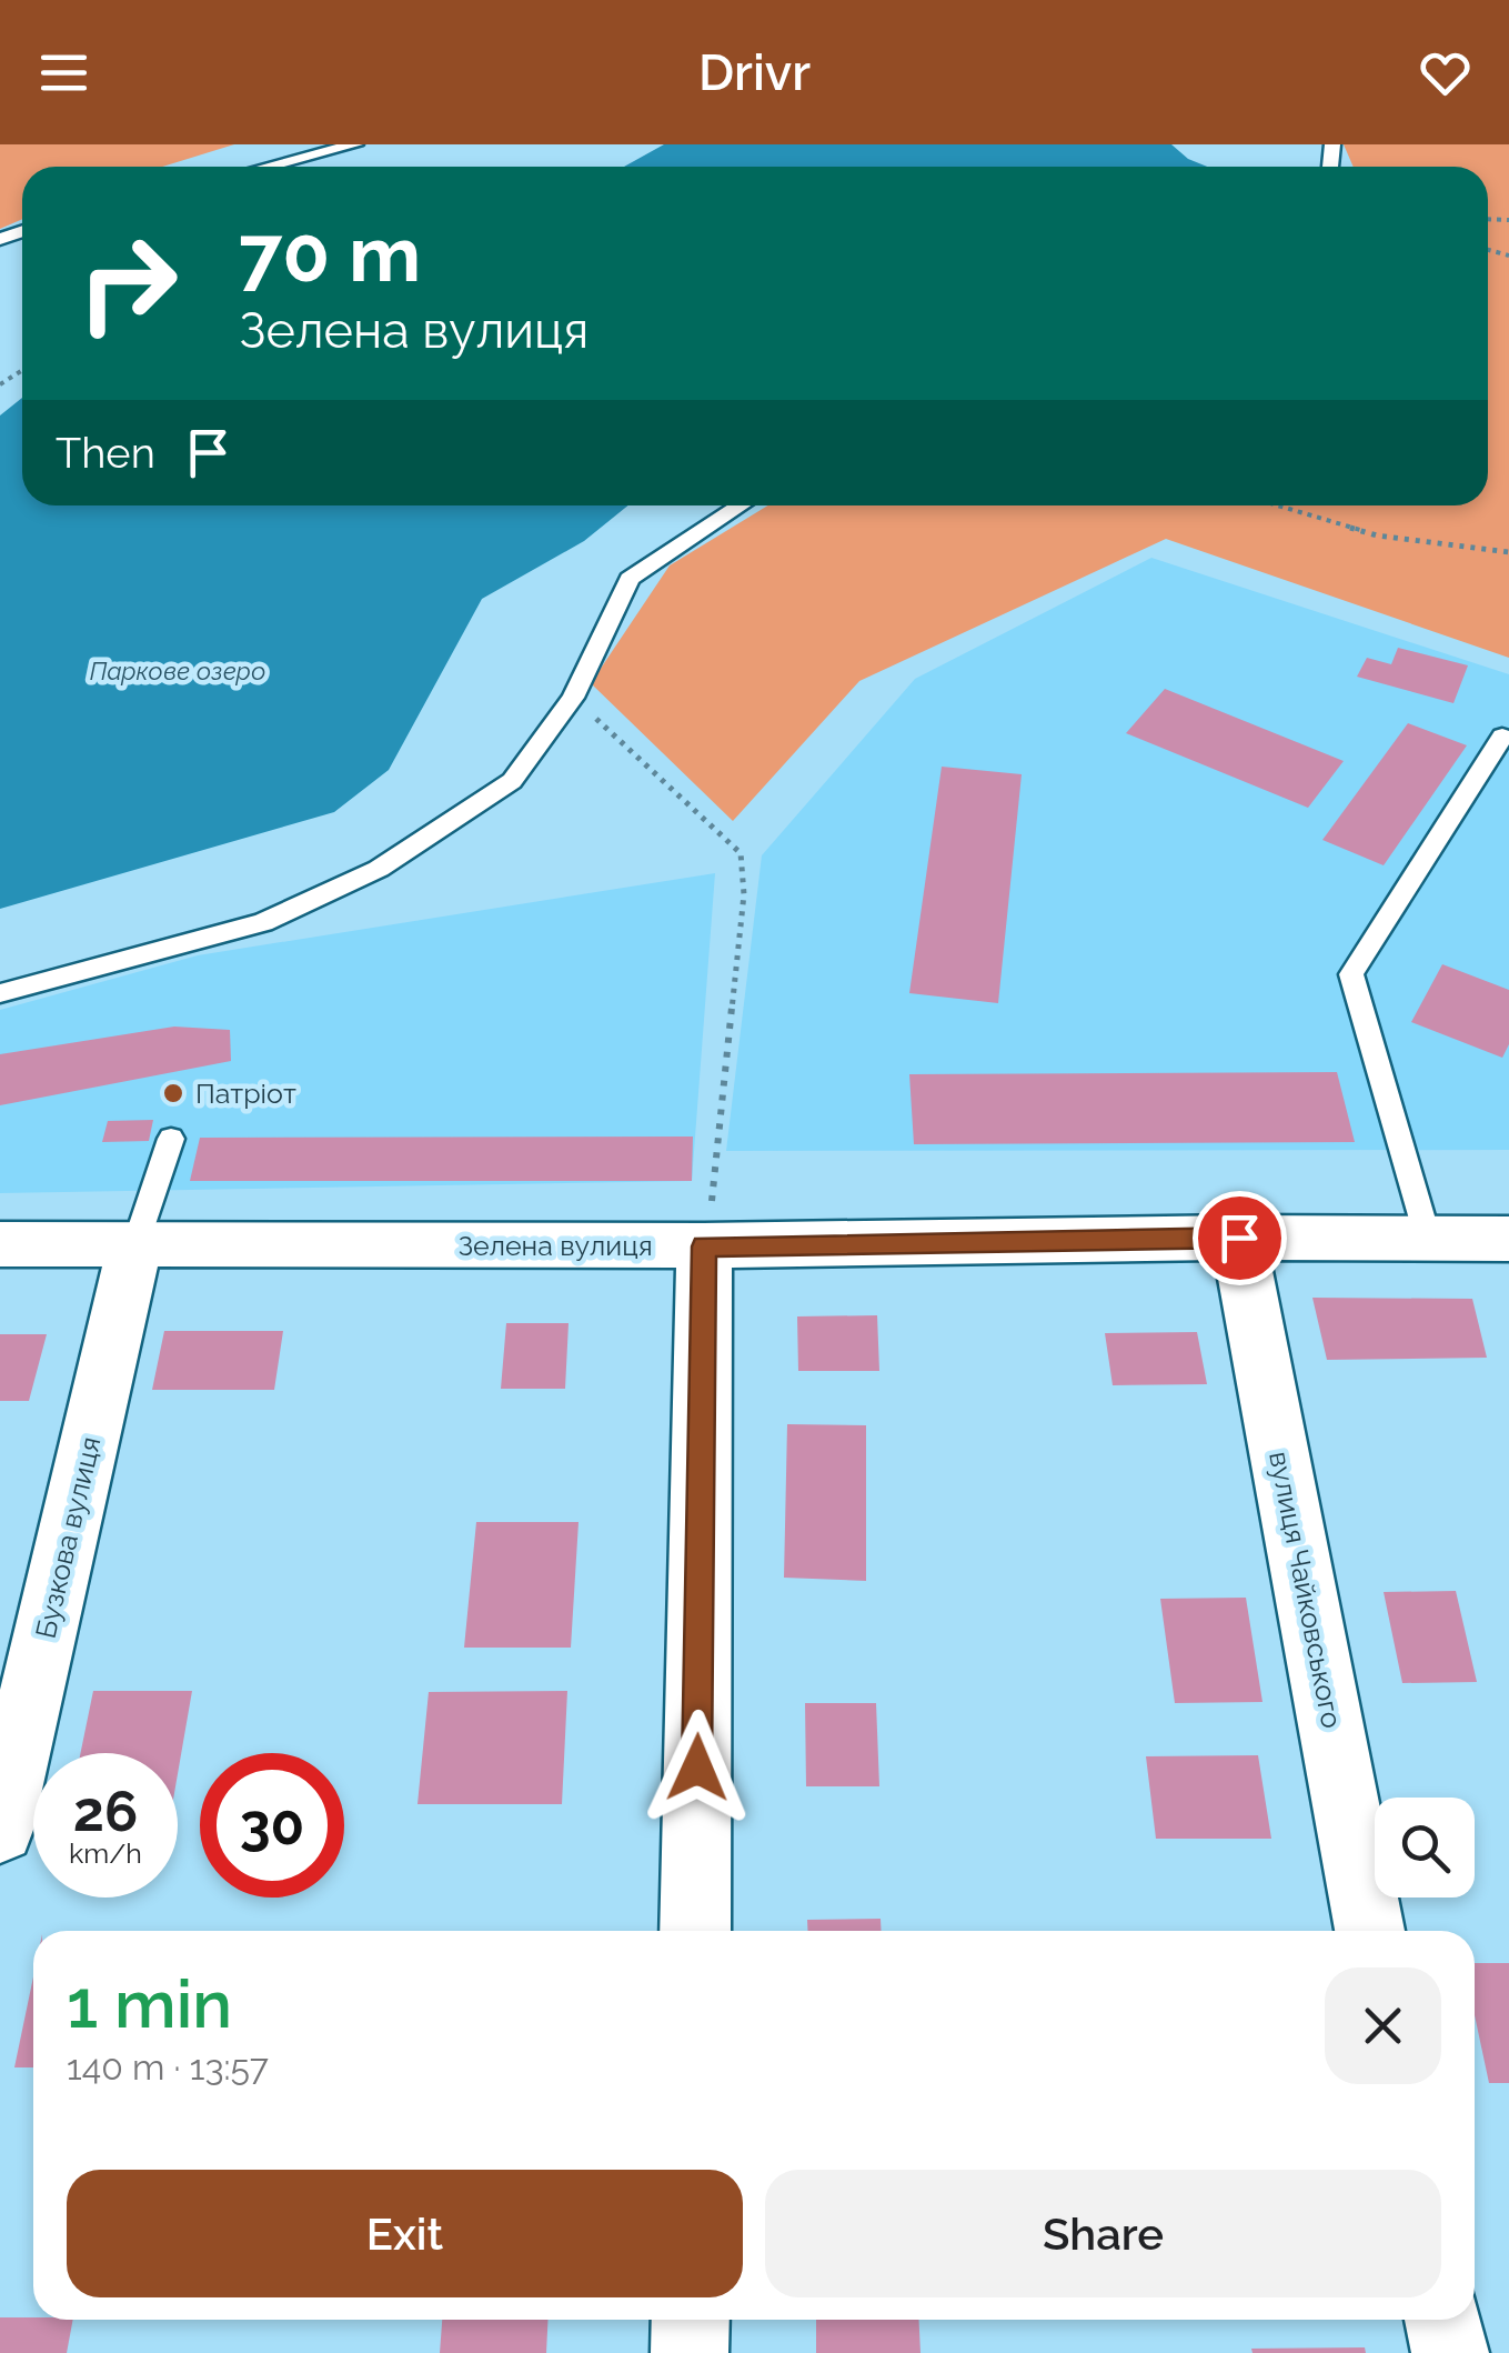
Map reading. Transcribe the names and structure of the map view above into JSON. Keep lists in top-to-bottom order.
{
  "streets": {
    "street": ["Зелена вулиця", "Бузкова вулиця", "вулиця Чайковського"]
  },
  "crossings": [
    ["Зелена вулиця", "Бузкова вулиця"],
    ["Зелена вулиця", "вулиця Чайковського"]
  ],
  "water": ["Паркове озеро"],
  "places": ["Патріот"],
  "page": {
    "header": "Drivr",
    "turn": ["70 m", "Зелена вулиця"],
    "then": "Then",
    "speed": "26 km/h",
    "limit": "30",
    "heading": ["1 min", "140 m · 13:57"],
    "buttons": ["Exit", "Share"]
  }
}
